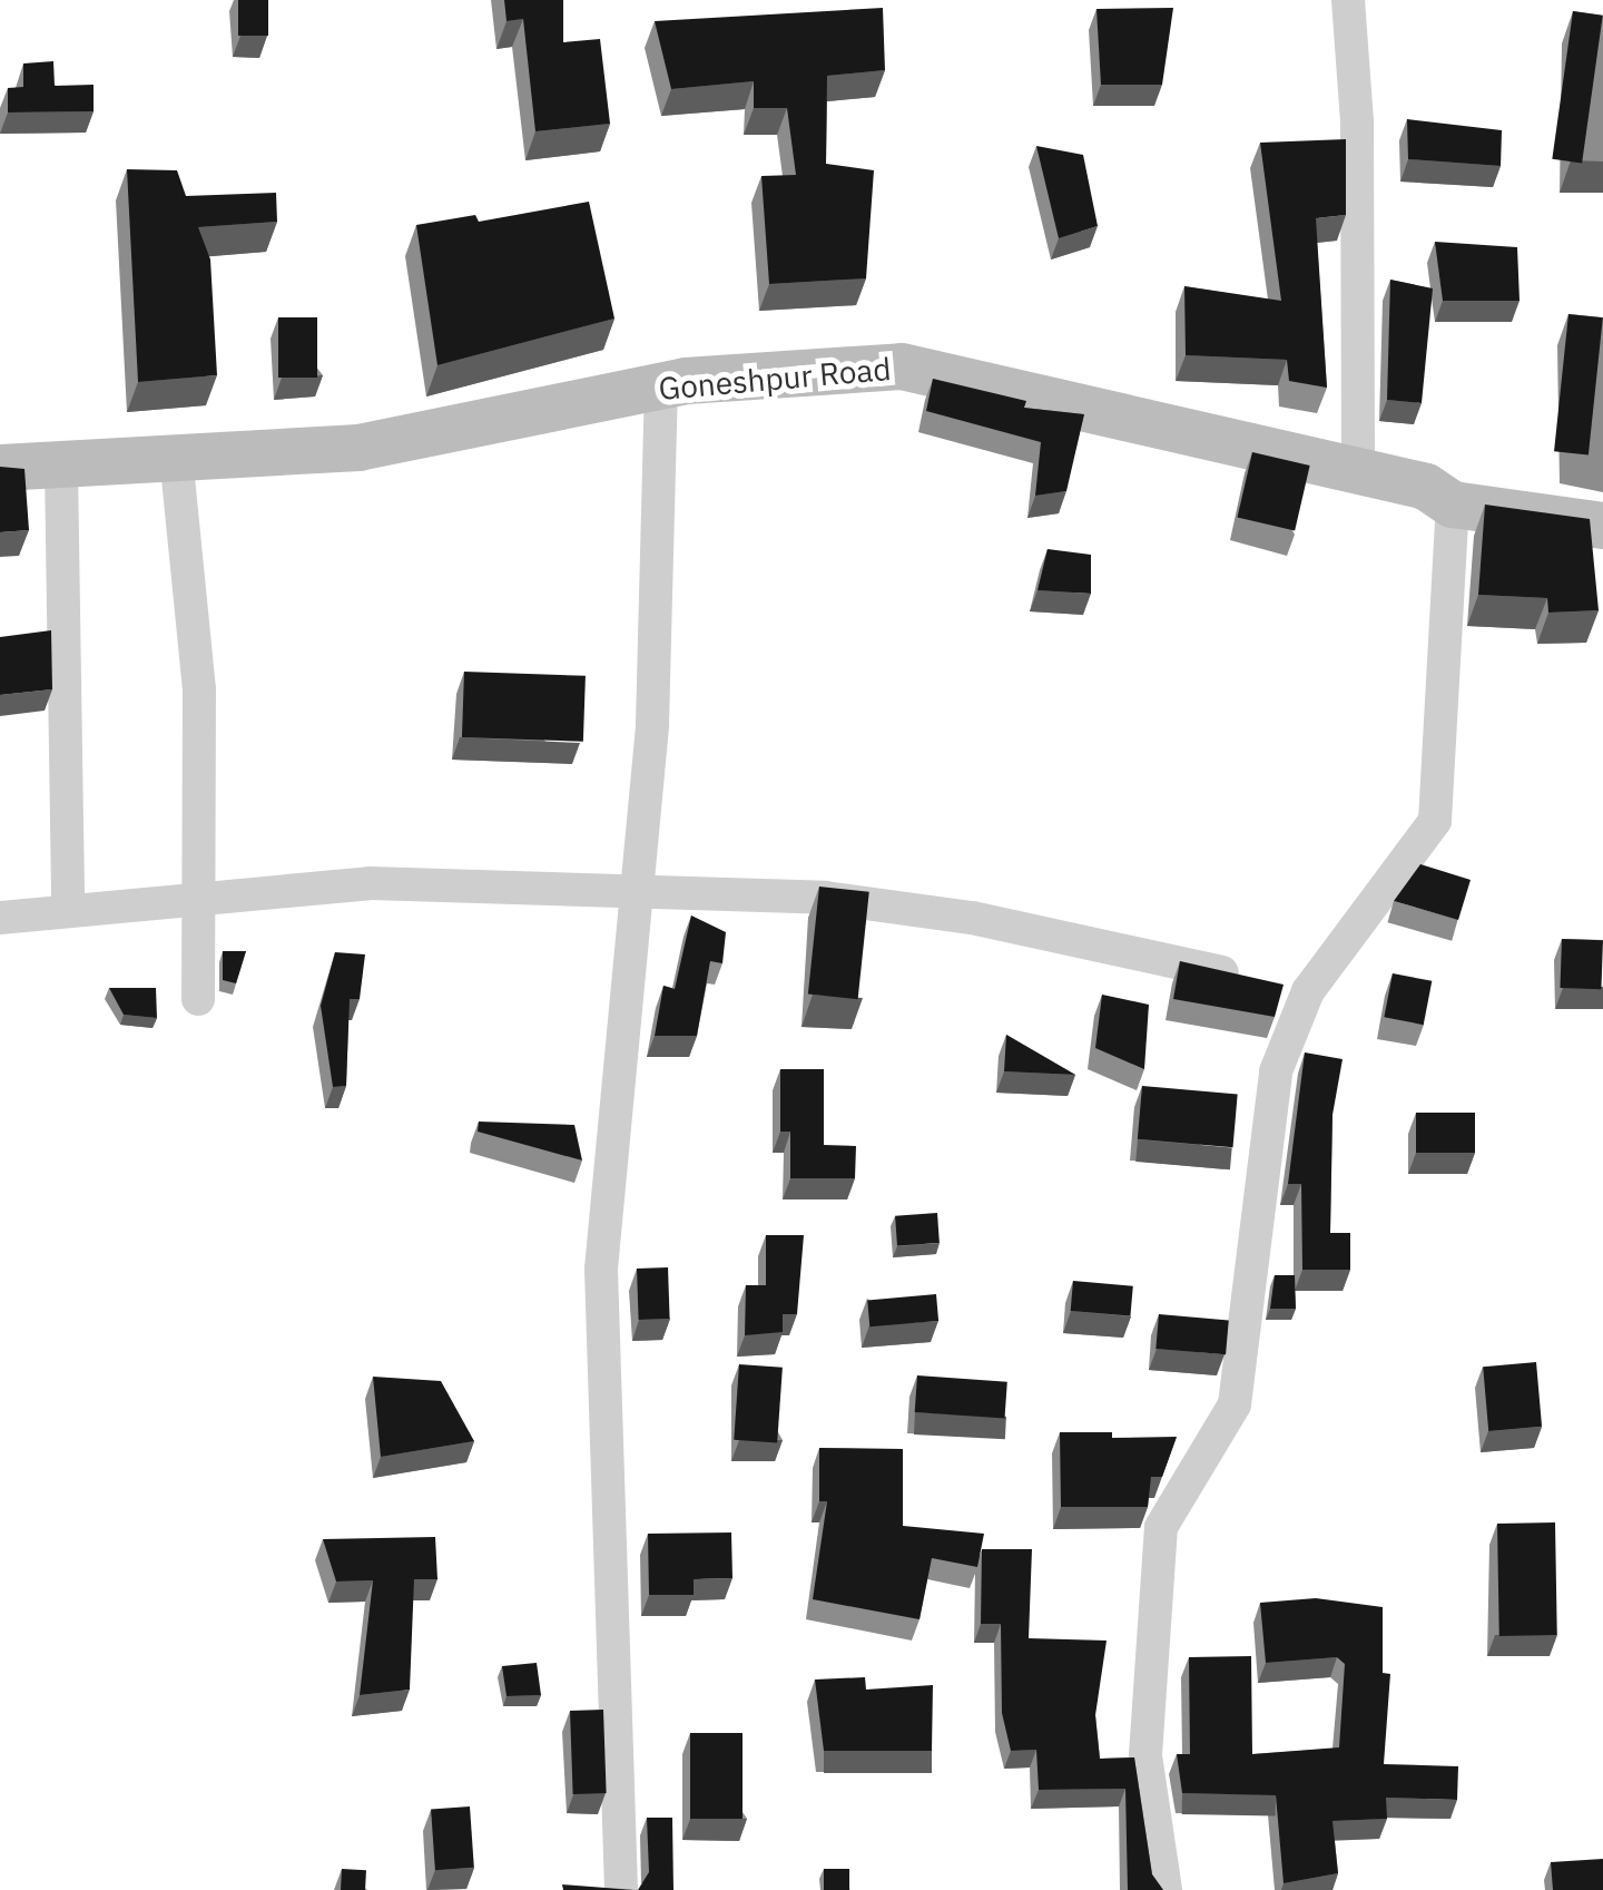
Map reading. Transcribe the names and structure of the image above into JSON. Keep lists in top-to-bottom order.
{
  "streets": {
    "street": ["Goneshpur Road"]
  }
}
